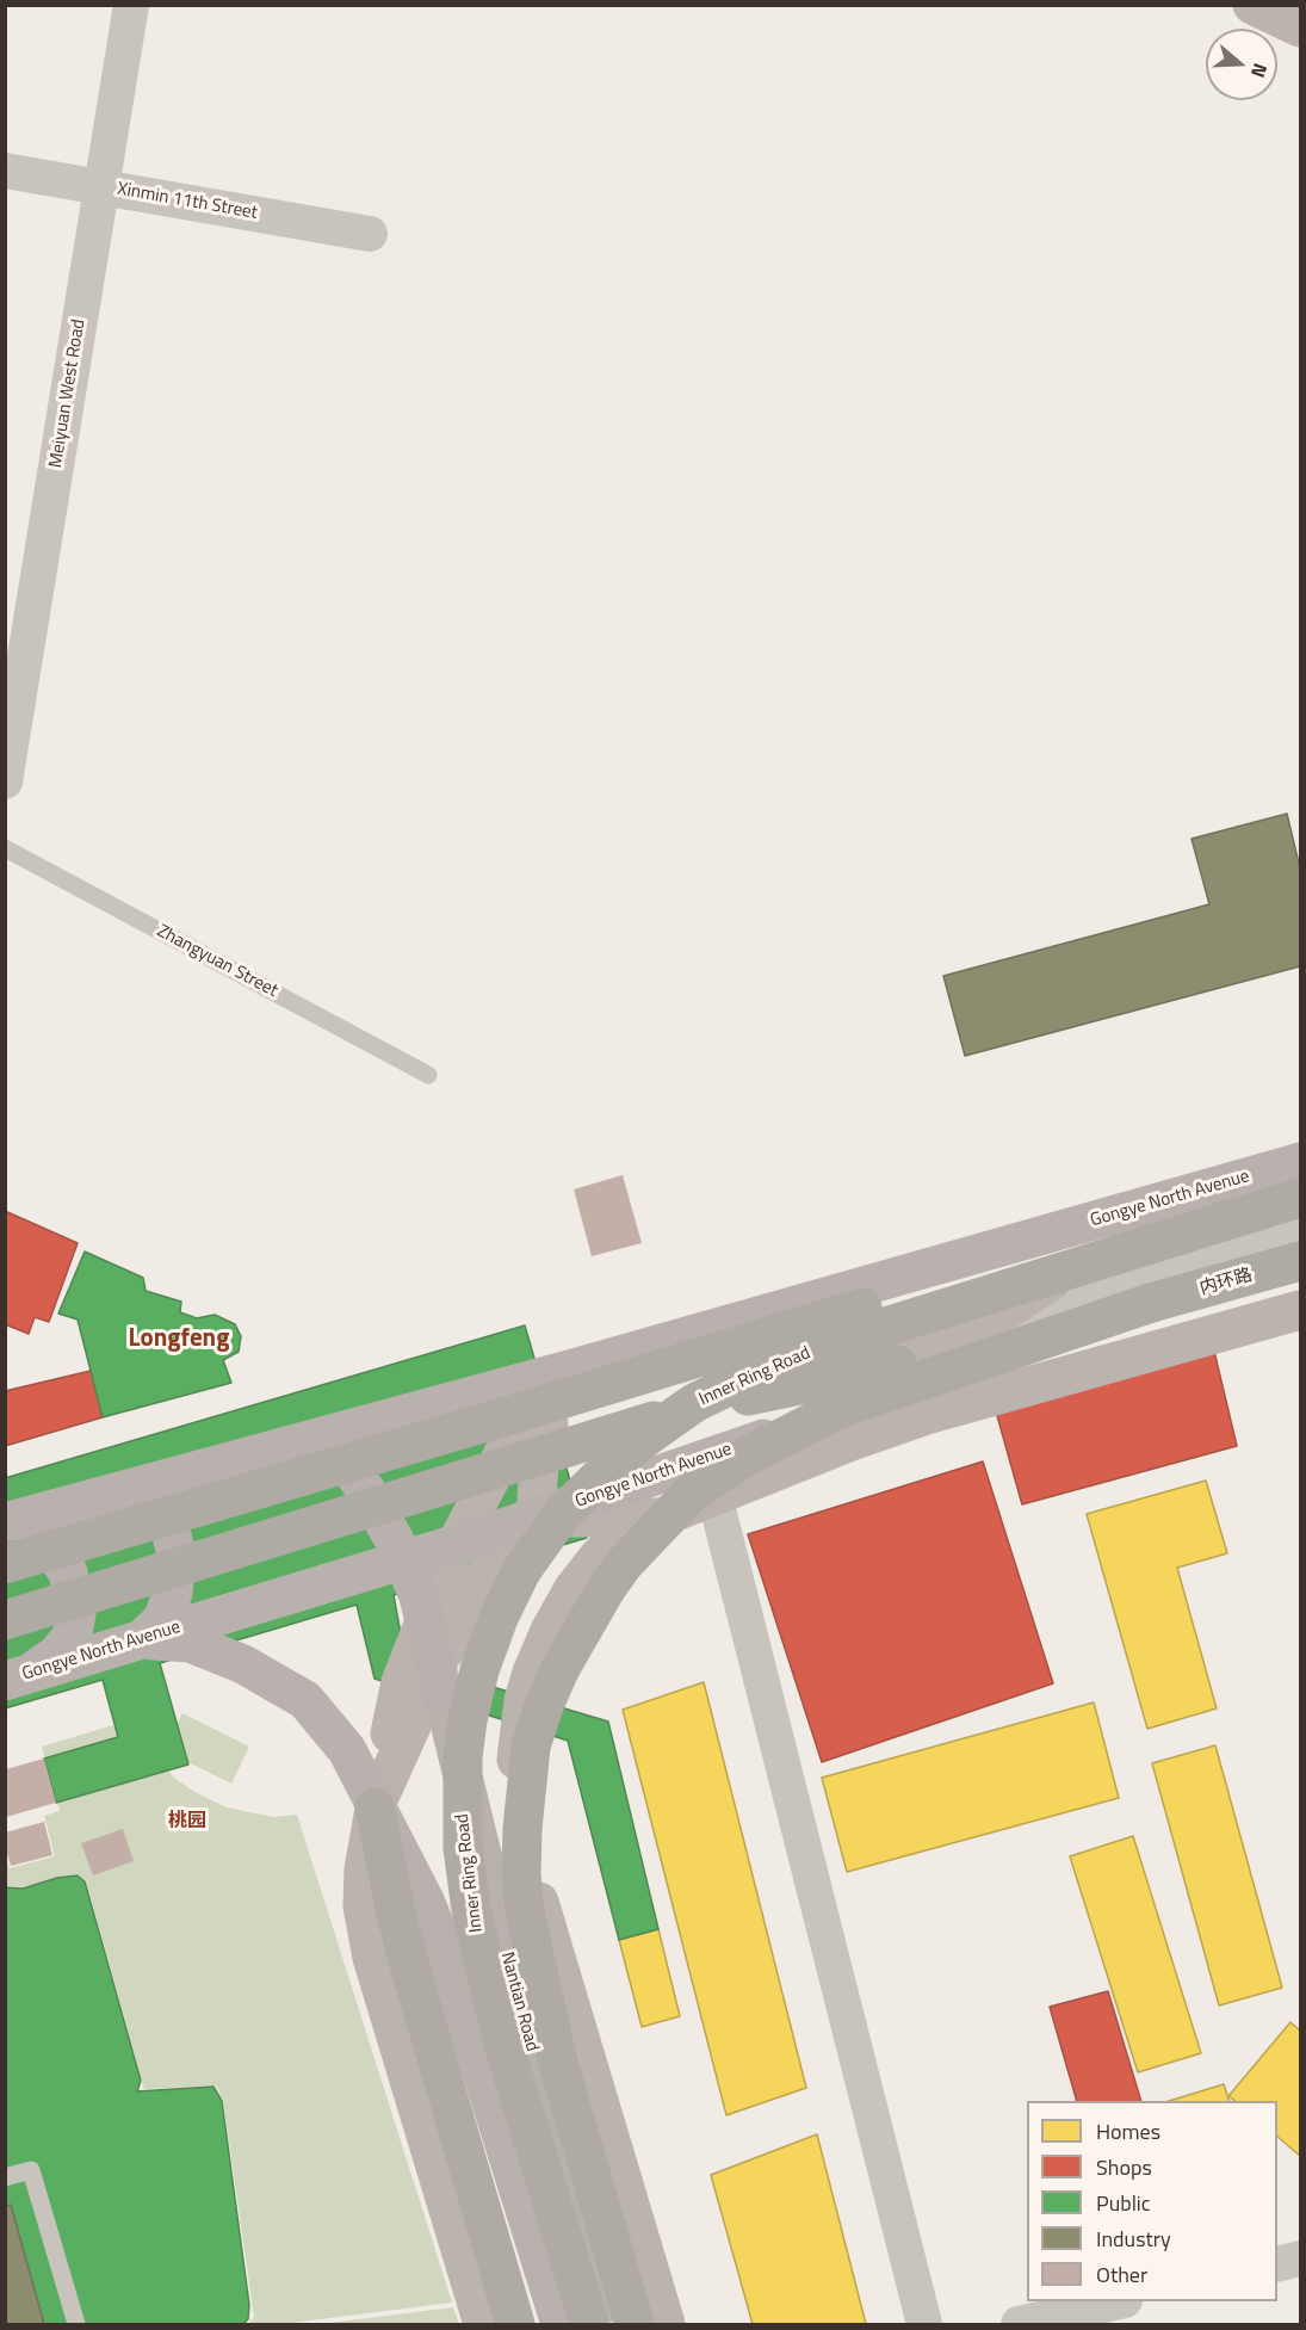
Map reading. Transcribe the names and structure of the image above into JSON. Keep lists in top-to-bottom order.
{
  "streets": {
    "highway": ["内环路", "Inner Ring Road"],
    "main road": ["Gongye North Avenue", "Nantian Road"],
    "street": ["Xinmin 11th Street", "Meiyuan West Road"],
    "lane": ["Zhangyuan Street"]
  },
  "crossings": [
    ["Xinmin 11th Street", "Meiyuan West Road"],
    ["Gongye North Avenue", "Nantian Road"]
  ],
  "districts": ["Longfeng", "桃园"],
  "legend": [
    "Homes",
    "Shops",
    "Public",
    "Industry",
    "Other"
  ],
  "north": "right"
}
